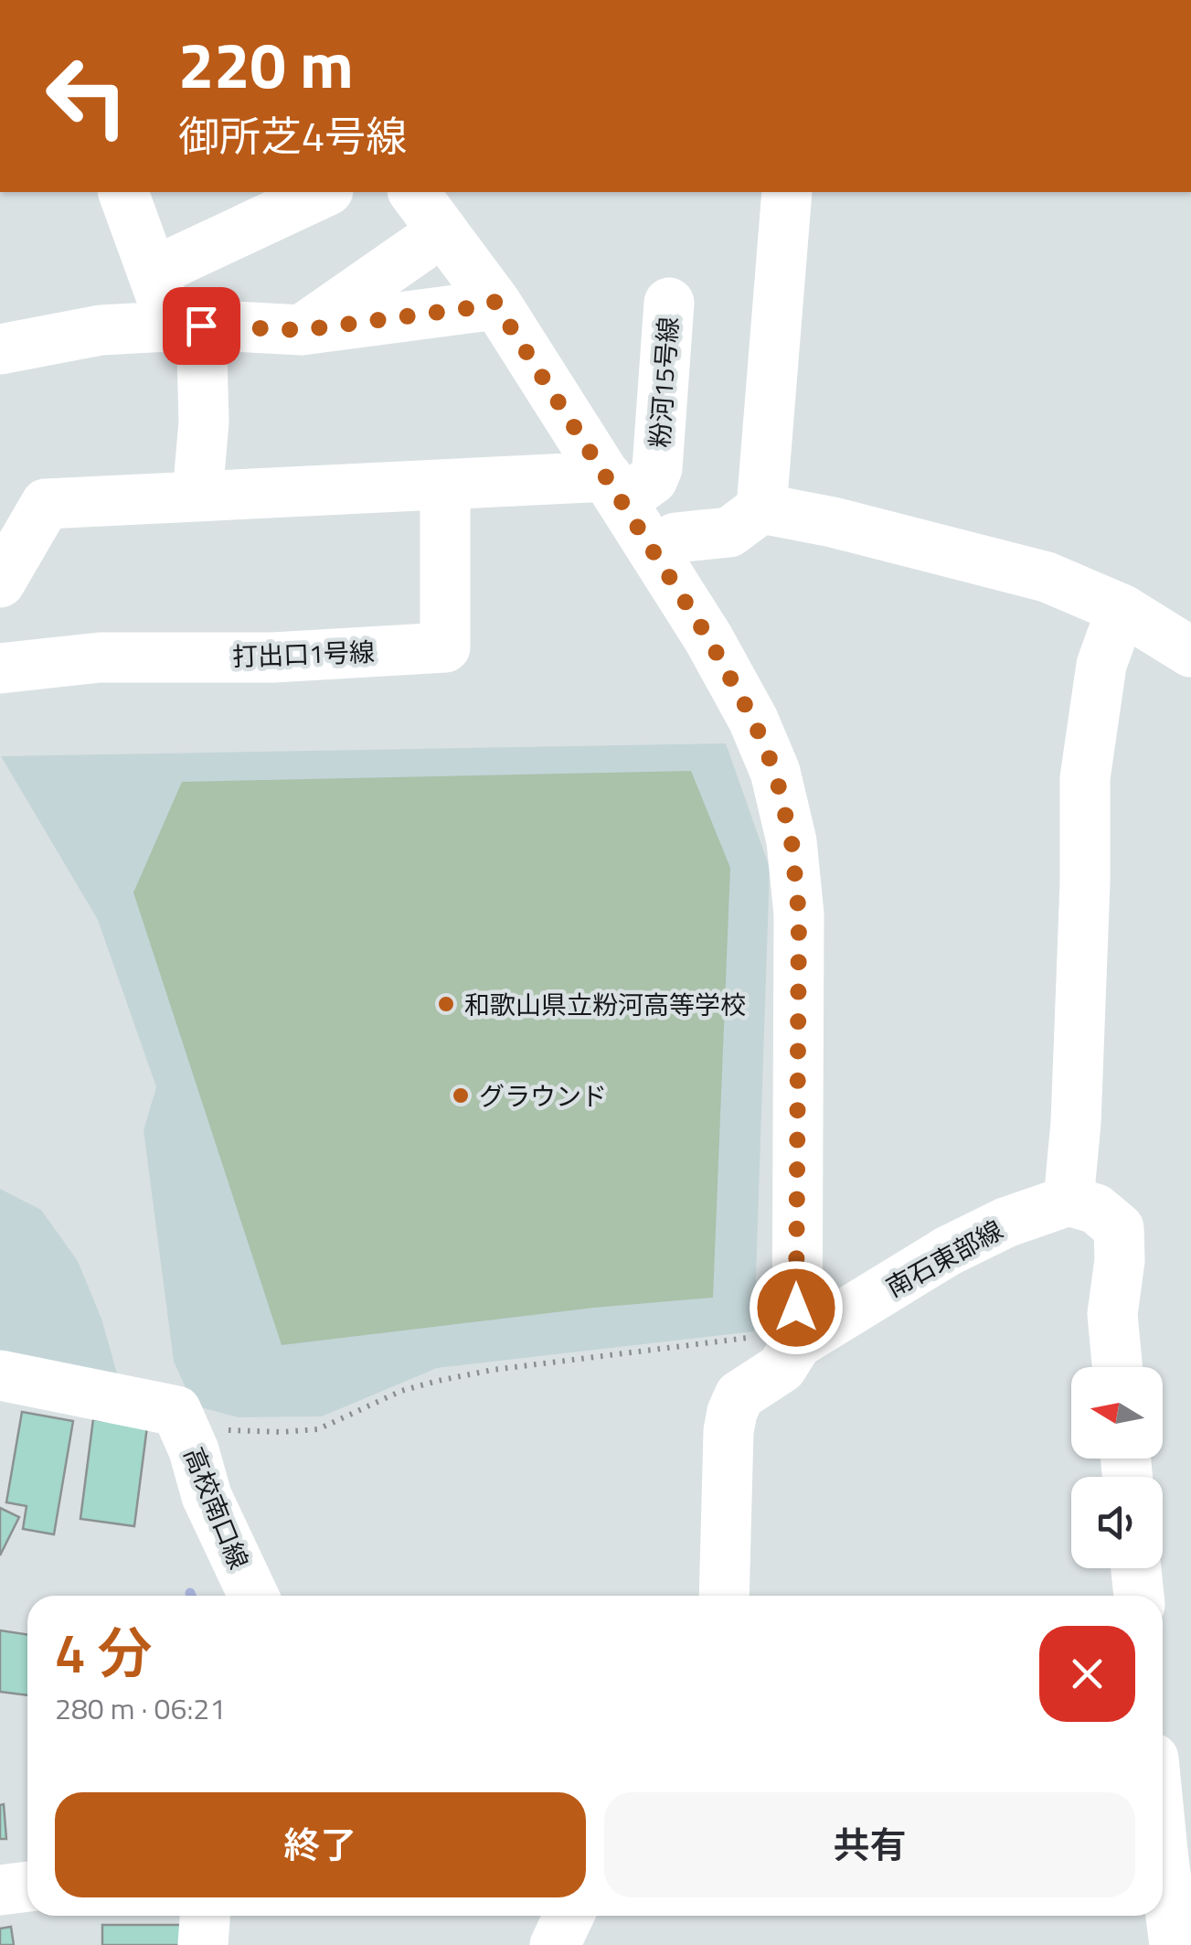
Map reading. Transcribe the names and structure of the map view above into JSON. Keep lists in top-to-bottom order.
{
  "streets": {
    "street": [
      "粉河15号線",
      "打出口1号線",
      "南石東部線",
      "高校南口線"
    ]
  },
  "places": ["和歌山県立粉河高等学校", "グラウンド"],
  "north": "left",
  "page": {
    "turn": ["220 m", "御所芝4号線"],
    "heading": ["4 分", "280 m · 06:21"],
    "buttons": ["終了", "共有"]
  }
}
